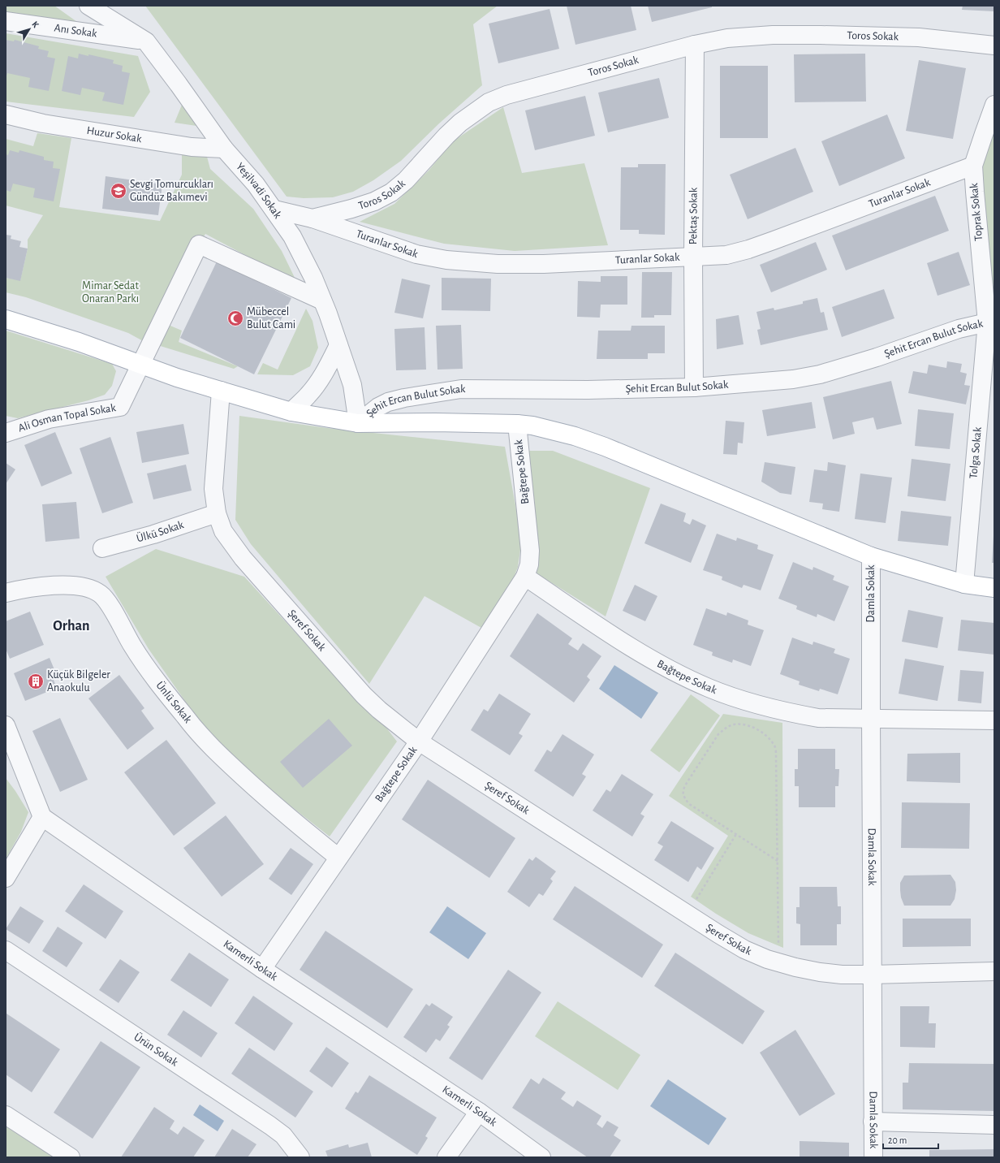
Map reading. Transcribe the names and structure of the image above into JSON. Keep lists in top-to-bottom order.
{
  "streets": {
    "street": [
      "Anı Sokak",
      "Toros Sokak",
      "Huzur Sokak",
      "Yeşilvadi Sokak",
      "Turanlar Sokak",
      "Toprak Sokak",
      "Pektaş Sokak",
      "Şehit Ercan Bulut Sokak",
      "Ali Osman Topal Sokak",
      "Tolga Sokak",
      "Bağtepe Sokak",
      "Ülkü Sokak",
      "Damla Sokak",
      "Şeref Sokak",
      "Ünlü Sokak",
      "Kamerli Sokak",
      "Ürün Sokak"
    ]
  },
  "crossings": [
    ["Anı Sokak", "Yeşilvadi Sokak"],
    ["Toros Sokak", "Yeşilvadi Sokak"],
    ["Toros Sokak", "Turanlar Sokak"],
    ["Toros Sokak", "Pektaş Sokak"],
    ["Huzur Sokak", "Yeşilvadi Sokak"],
    ["Yeşilvadi Sokak", "Şehit Ercan Bulut Sokak"],
    ["Turanlar Sokak", "Toprak Sokak"],
    ["Turanlar Sokak", "Pektaş Sokak"],
    ["Toprak Sokak", "Şehit Ercan Bulut Sokak"],
    ["Toprak Sokak", "Tolga Sokak"],
    ["Pektaş Sokak", "Şehit Ercan Bulut Sokak"],
    ["Şehit Ercan Bulut Sokak", "Tolga Sokak"],
    ["Bağtepe Sokak", "Damla Sokak"],
    ["Bağtepe Sokak", "Şeref Sokak"],
    ["Bağtepe Sokak", "Ünlü Sokak"],
    ["Bağtepe Sokak", "Kamerli Sokak"],
    ["Ülkü Sokak", "Şeref Sokak"],
    ["Damla Sokak", "Şeref Sokak"]
  ],
  "districts": ["Orhan"],
  "parks": ["Mimar Sedat Onaran Parkı"],
  "places": {
    "school or university": ["Sevgi Tomurcukları Gündüz Bakımevi"],
    "mosque": ["Mübeccel Bulut Cami"],
    "building": ["Küçük Bilgeler Anaokulu"]
  },
  "scale_bar": "20 m",
  "north": "top right"
}
